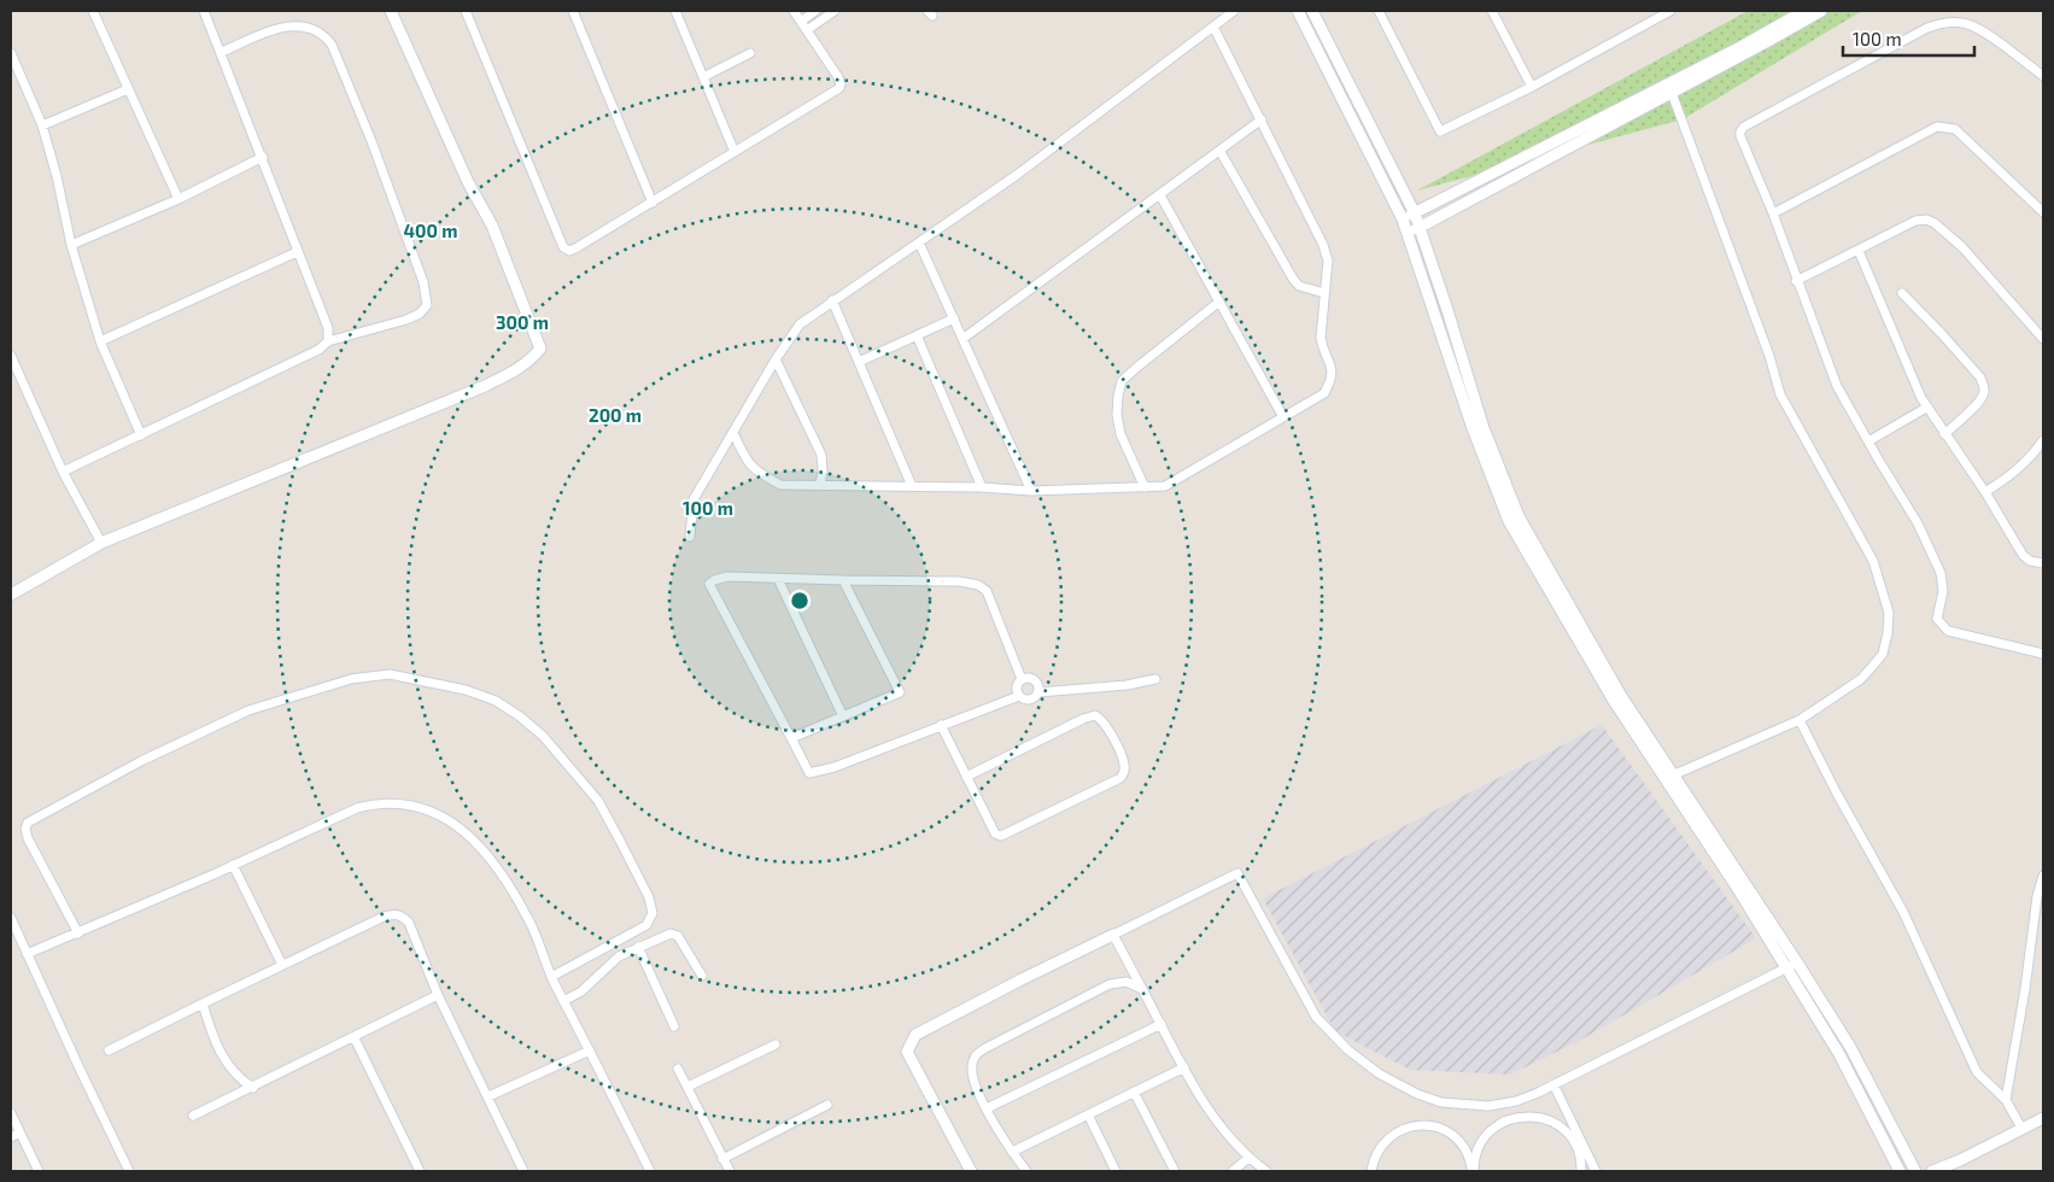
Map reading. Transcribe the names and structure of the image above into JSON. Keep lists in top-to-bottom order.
{
  "scale_bar": "100 m",
  "rings": [
    "400 m",
    "300 m",
    "200 m",
    "100 m"
  ]
}
